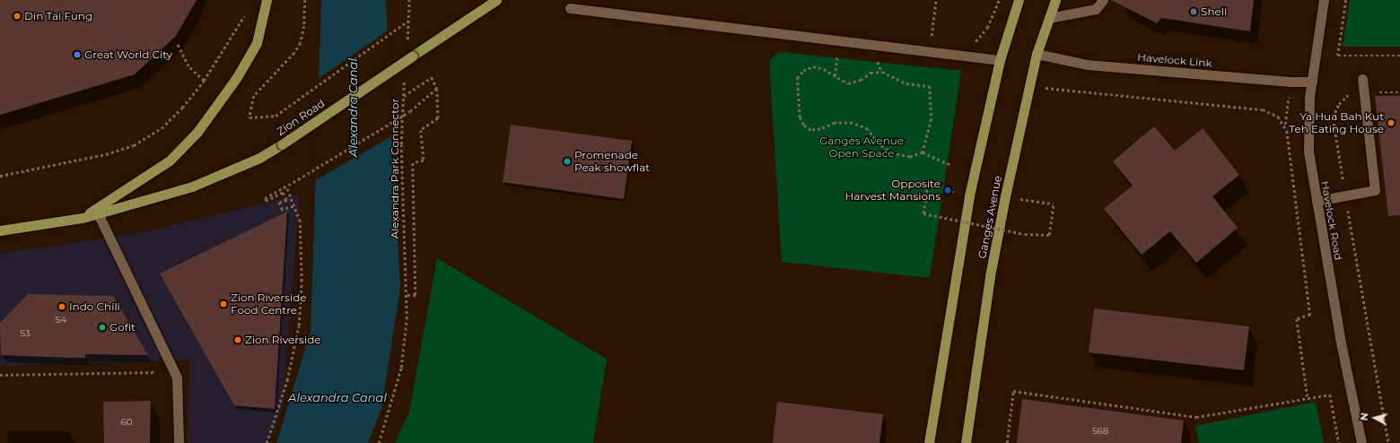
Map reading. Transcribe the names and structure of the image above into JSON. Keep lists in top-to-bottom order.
{
  "streets": {
    "main road": ["Zion Road", "Ganges Avenue"],
    "street": ["Havelock Link", "Havelock Road"],
    "path": ["Alexandra Park Connector"]
  },
  "crossings": [
    ["Havelock Link", "Ganges Avenue"],
    ["Havelock Link", "Havelock Road"]
  ],
  "water": ["Alexandra Canal"],
  "parks": ["Ganges Avenue Open Space"],
  "places": [
    "Shell",
    "Din Tai Fung",
    "Great World City",
    "Ya Hua Bah Kut Teh Eating House",
    "Promenade Peak showflat",
    "Opposite Harvest Mansions",
    "Zion Riverside Food Centre",
    "Indo Chili",
    "Gofit",
    "Zion Riverside"
  ],
  "house_numbers": [
    "54",
    "53",
    "60",
    "568"
  ],
  "north": "left"
}
